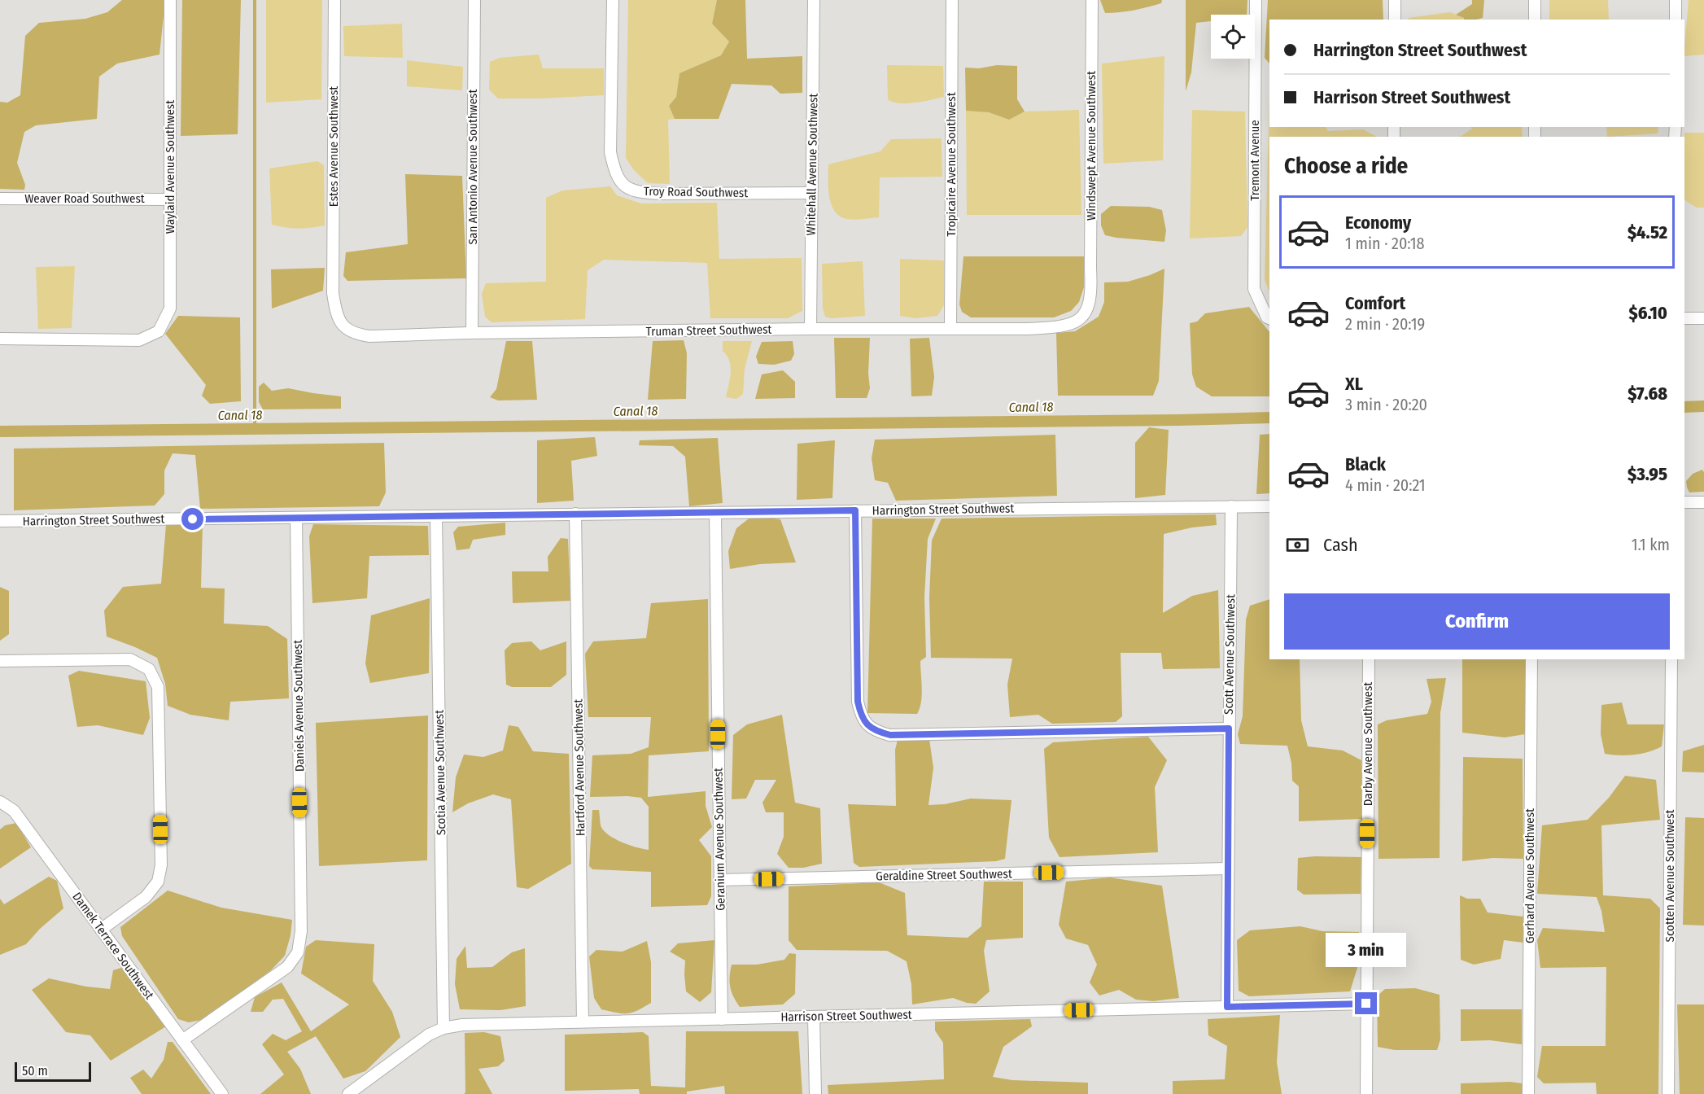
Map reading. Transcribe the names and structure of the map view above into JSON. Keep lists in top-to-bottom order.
{
  "streets": {
    "street": [
      "Windswept Avenue Southwest",
      "Estes Avenue Southwest",
      "Tremont Avenue",
      "Whitehall Avenue Southwest",
      "Tropicaire Avenue Southwest",
      "Waylaid Avenue Southwest",
      "San Antonio Avenue Southwest",
      "Troy Road Southwest",
      "Weaver Road Southwest",
      "Truman Street Southwest",
      "Harrington Street Southwest",
      "Scott Avenue Southwest",
      "Daniels Avenue Southwest",
      "Darby Avenue Southwest",
      "Hartford Avenue Southwest",
      "Scotia Avenue Southwest",
      "Geranium Avenue Southwest",
      "Geraldine Street Southwest",
      "Gerhard Avenue Southwest",
      "Scotten Avenue Southwest",
      "Damek Terrace Southwest",
      "Harrison Street Southwest"
    ]
  },
  "crossings": [
    ["Windswept Avenue Southwest", "Truman Street Southwest"],
    ["Estes Avenue Southwest", "Truman Street Southwest"],
    ["Whitehall Avenue Southwest", "Troy Road Southwest"],
    ["Whitehall Avenue Southwest", "Truman Street Southwest"],
    ["Tropicaire Avenue Southwest", "Truman Street Southwest"],
    ["Waylaid Avenue Southwest", "Weaver Road Southwest"],
    ["San Antonio Avenue Southwest", "Truman Street Southwest"],
    ["Harrington Street Southwest", "Scott Avenue Southwest"],
    ["Harrington Street Southwest", "Daniels Avenue Southwest"],
    ["Harrington Street Southwest", "Hartford Avenue Southwest"],
    ["Harrington Street Southwest", "Scotia Avenue Southwest"],
    ["Harrington Street Southwest", "Geranium Avenue Southwest"],
    ["Scott Avenue Southwest", "Geraldine Street Southwest"],
    ["Scott Avenue Southwest", "Harrison Street Southwest"],
    ["Daniels Avenue Southwest", "Damek Terrace Southwest"],
    ["Darby Avenue Southwest", "Harrison Street Southwest"],
    ["Hartford Avenue Southwest", "Harrison Street Southwest"],
    ["Scotia Avenue Southwest", "Harrison Street Southwest"],
    ["Geranium Avenue Southwest", "Geraldine Street Southwest"],
    ["Geranium Avenue Southwest", "Harrison Street Southwest"]
  ],
  "water": ["Canal 18"],
  "scale_bar": "50 m",
  "page": {
    "banner": ["Harrington Street Southwest", "Harrison Street Southwest"],
    "heading": "Choose a ride",
    "list": [
      {
        "name": "Economy",
        "note": "1 min · 20:18",
        "value": "$4.52"
      },
      {
        "name": "Comfort",
        "note": "2 min · 20:19",
        "value": "$6.10"
      },
      {
        "name": "XL",
        "note": "3 min · 20:20",
        "value": "$7.68"
      },
      {
        "name": "Black",
        "note": "4 min · 20:21",
        "value": "$3.95"
      }
    ],
    "pay": ["Cash", "1.1 km"],
    "buttons": "Confirm",
    "bubble": "3 min",
    "scale": "50 m"
  }
}
